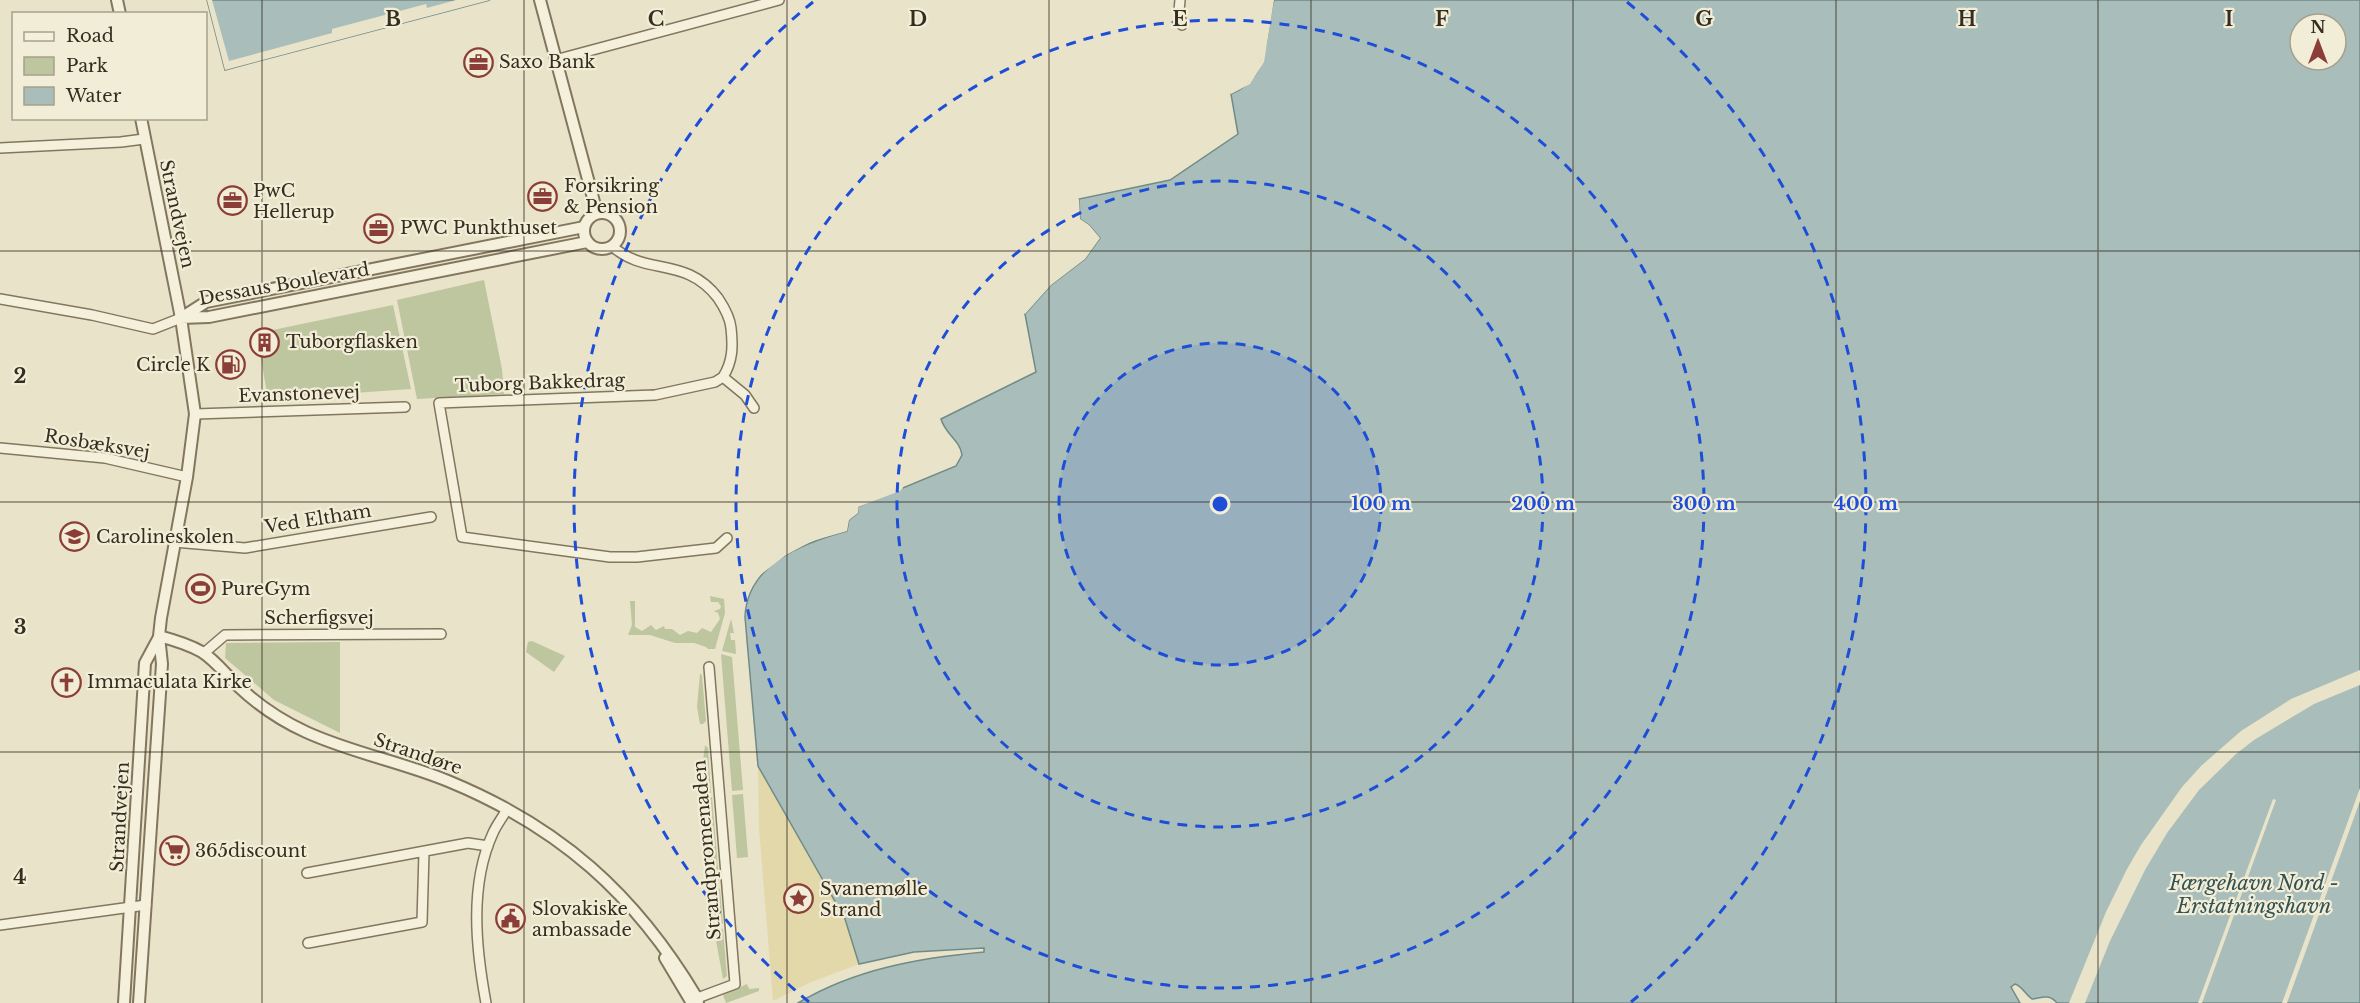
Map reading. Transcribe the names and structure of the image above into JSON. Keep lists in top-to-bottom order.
{
  "streets": {
    "street": [
      "Strandvejen",
      "Dessaus Boulevard",
      "Tuborg Bakkedrag",
      "Evanstonevej",
      "Rosbæksvej",
      "Ved Eltham",
      "Scherfigsvej",
      "Strandøre",
      "Strandpromenaden"
    ]
  },
  "crossings": [
    ["Strandvejen", "Dessaus Boulevard"],
    ["Strandvejen", "Evanstonevej"],
    ["Strandvejen", "Rosbæksvej"],
    ["Strandvejen", "Ved Eltham"],
    ["Strandvejen", "Strandøre"],
    ["Scherfigsvej", "Strandøre"],
    ["Strandøre", "Strandpromenaden"]
  ],
  "water": ["Færgehavn Nord - Erstatningshavn"],
  "places": {
    "office": [
      "Saxo Bank",
      "Forsikring & Pension",
      "PwC Hellerup",
      "PWC Punkthuset"
    ],
    "building": ["Tuborgflasken"],
    "fuel station": ["Circle K"],
    "school or university": ["Carolineskolen"],
    "sports": ["PureGym"],
    "church": ["Immaculata Kirke"],
    "supermarket": ["365discount"],
    "place": ["Svanemølle Strand"],
    "public building": ["Slovakiske ambassade"]
  },
  "legend": ["Road", "Park", "Water"],
  "north": "top",
  "grid": {
    "columns": [
      "B",
      "C",
      "D",
      "E",
      "F",
      "G",
      "H",
      "I"
    ],
    "rows": ["2", "3", "4"]
  },
  "rings": [
    "100 m",
    "200 m",
    "300 m",
    "400 m"
  ]
}
